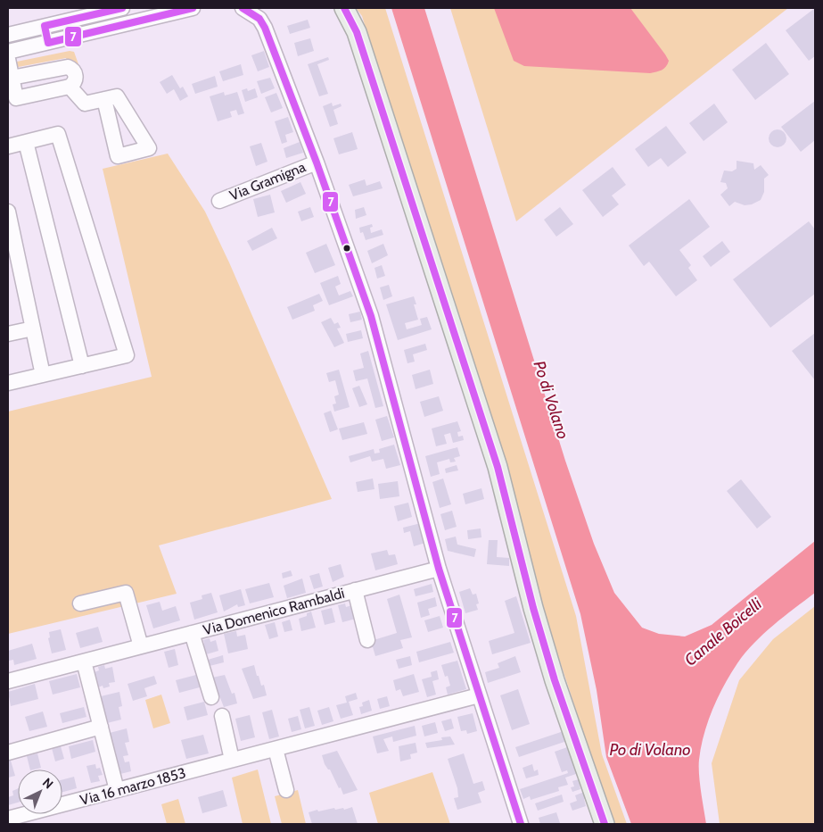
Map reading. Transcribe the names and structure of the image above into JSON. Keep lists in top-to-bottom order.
{
  "streets": {
    "street": ["Via Gramigna", "Via Domenico Rambaldi", "Via 16 marzo 1853"]
  },
  "water": ["Po di Volano", "Canale Boicelli"],
  "lines": ["transit line 7"],
  "north": "top right"
}
